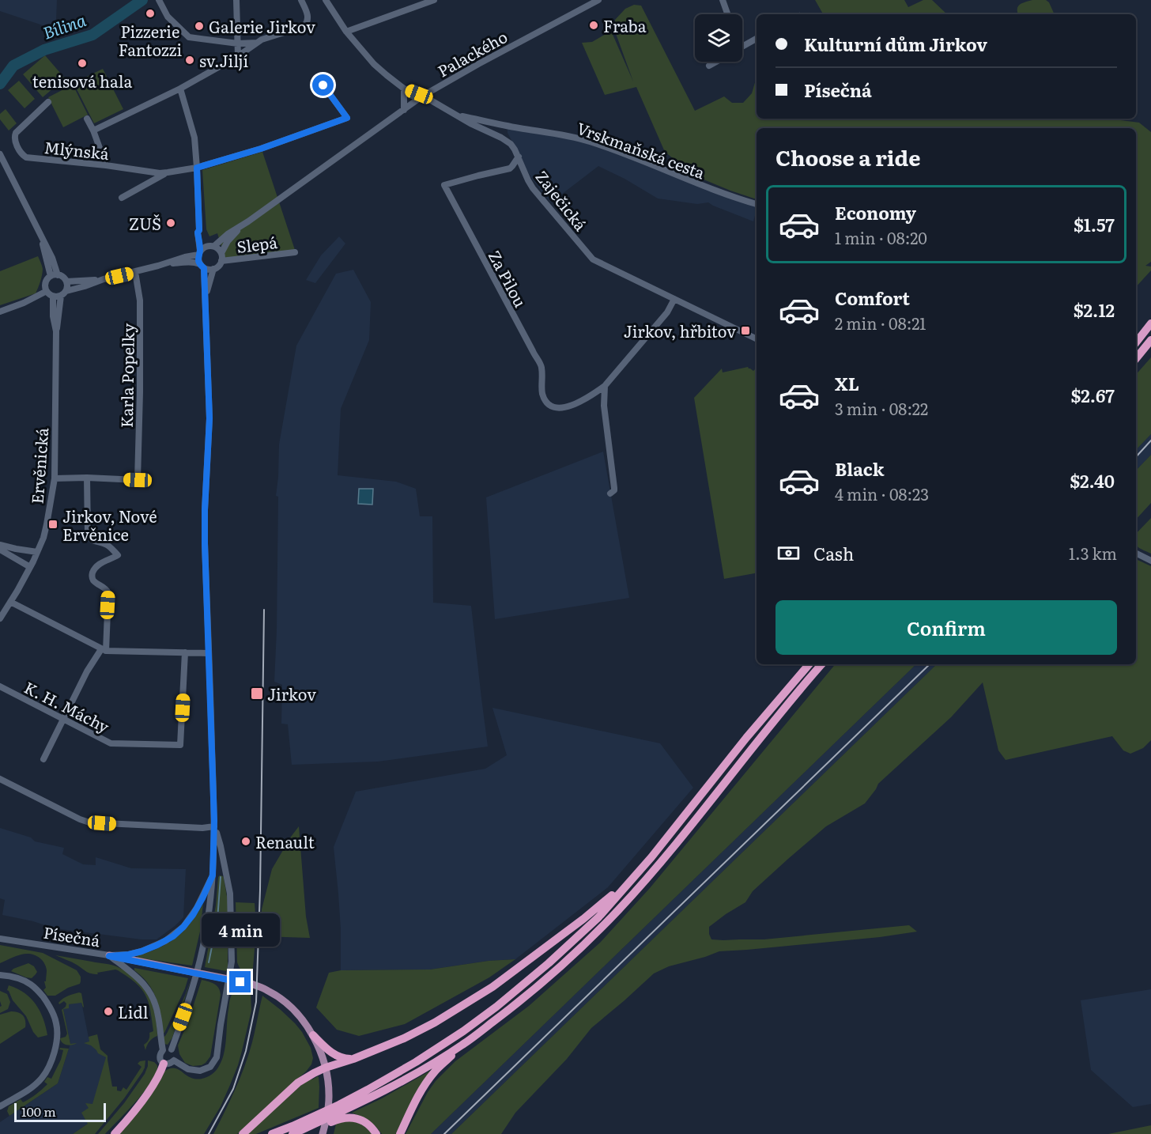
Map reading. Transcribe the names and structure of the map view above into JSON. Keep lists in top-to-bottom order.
{
  "streets": {
    "main road": ["Písečná"],
    "street": [
      "Palackého",
      "Mlýnská",
      "Vrskmaňská cesta",
      "Zaječická",
      "Slepá",
      "Za Pilou",
      "Karla Popelky",
      "Ervěnická",
      "K. H. Máchy"
    ]
  },
  "crossings": [
    ["Palackého", "Zaječická"],
    ["Palackého", "Slepá"],
    ["Vrskmaňská cesta", "Zaječická"],
    ["Zaječická", "Za Pilou"]
  ],
  "water": ["Bílina"],
  "places": {
    "other": [
      "Pizzerie Fantozzi",
      "Fraba",
      "Galerie Jirkov",
      "sv.Jiljí",
      "tenisová hala",
      "ZUŠ",
      "Renault",
      "Lidl"
    ],
    "transit": ["Jirkov, hřbitov", "Jirkov, Nové Ervěnice", "Jirkov"]
  },
  "scale_bar": "100 m",
  "page": {
    "banner": ["Kulturní dům Jirkov", "Písečná"],
    "heading": "Choose a ride",
    "list": [
      {
        "name": "Economy",
        "note": "1 min · 08:20",
        "value": "$1.57"
      },
      {
        "name": "Comfort",
        "note": "2 min · 08:21",
        "value": "$2.12"
      },
      {
        "name": "XL",
        "note": "3 min · 08:22",
        "value": "$2.67"
      },
      {
        "name": "Black",
        "note": "4 min · 08:23",
        "value": "$2.40"
      }
    ],
    "pay": ["Cash", "1.3 km"],
    "buttons": "Confirm",
    "bubble": "4 min",
    "scale": "100 m"
  }
}
